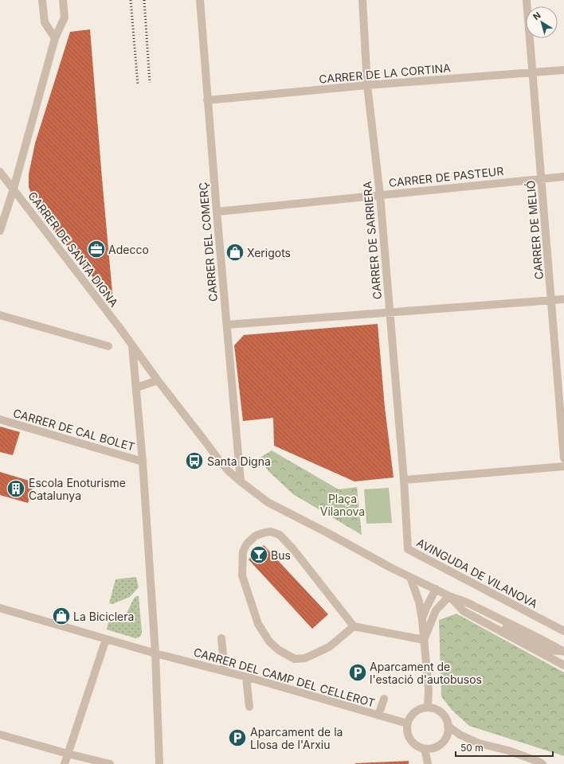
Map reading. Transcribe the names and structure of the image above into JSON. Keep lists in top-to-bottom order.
{
  "streets": {
    "street": [
      "CARRER DE LA CORTINA",
      "CARRER DE PASTEUR",
      "CARRER DE MELIÓ",
      "CARRER DE SARRIERA",
      "CARRER DEL COMERÇ",
      "CARRER DE SANTA DIGNA",
      "CARRER DE CAL BOLET",
      "AVINGUDA DE VILANOVA",
      "CARRER DEL CAMP DEL CELLEROT"
    ]
  },
  "crossings": [
    ["CARRER DE LA CORTINA", "CARRER DE MELIÓ"],
    ["CARRER DE LA CORTINA", "CARRER DE SARRIERA"],
    ["CARRER DE LA CORTINA", "CARRER DEL COMERÇ"],
    ["CARRER DE PASTEUR", "CARRER DE MELIÓ"],
    ["CARRER DE PASTEUR", "CARRER DE SARRIERA"],
    ["CARRER DE PASTEUR", "CARRER DEL COMERÇ"],
    ["CARRER DE SARRIERA", "AVINGUDA DE VILANOVA"],
    ["CARRER DEL COMERÇ", "CARRER DE SANTA DIGNA"]
  ],
  "parks": ["Plaça Vilanova"],
  "places": {
    "office": ["Adecco"],
    "shop": ["Xerigots", "La Biciclera"],
    "bus stop": ["Santa Digna"],
    "building": ["Escola Enoturisme Catalunya"],
    "bar": ["Bus"],
    "parking": ["Aparcament de l'estació d'autobusos", "Aparcament de la Llosa de l'Arxiu"]
  },
  "scale_bar": "50 m",
  "north": "top left"
}
